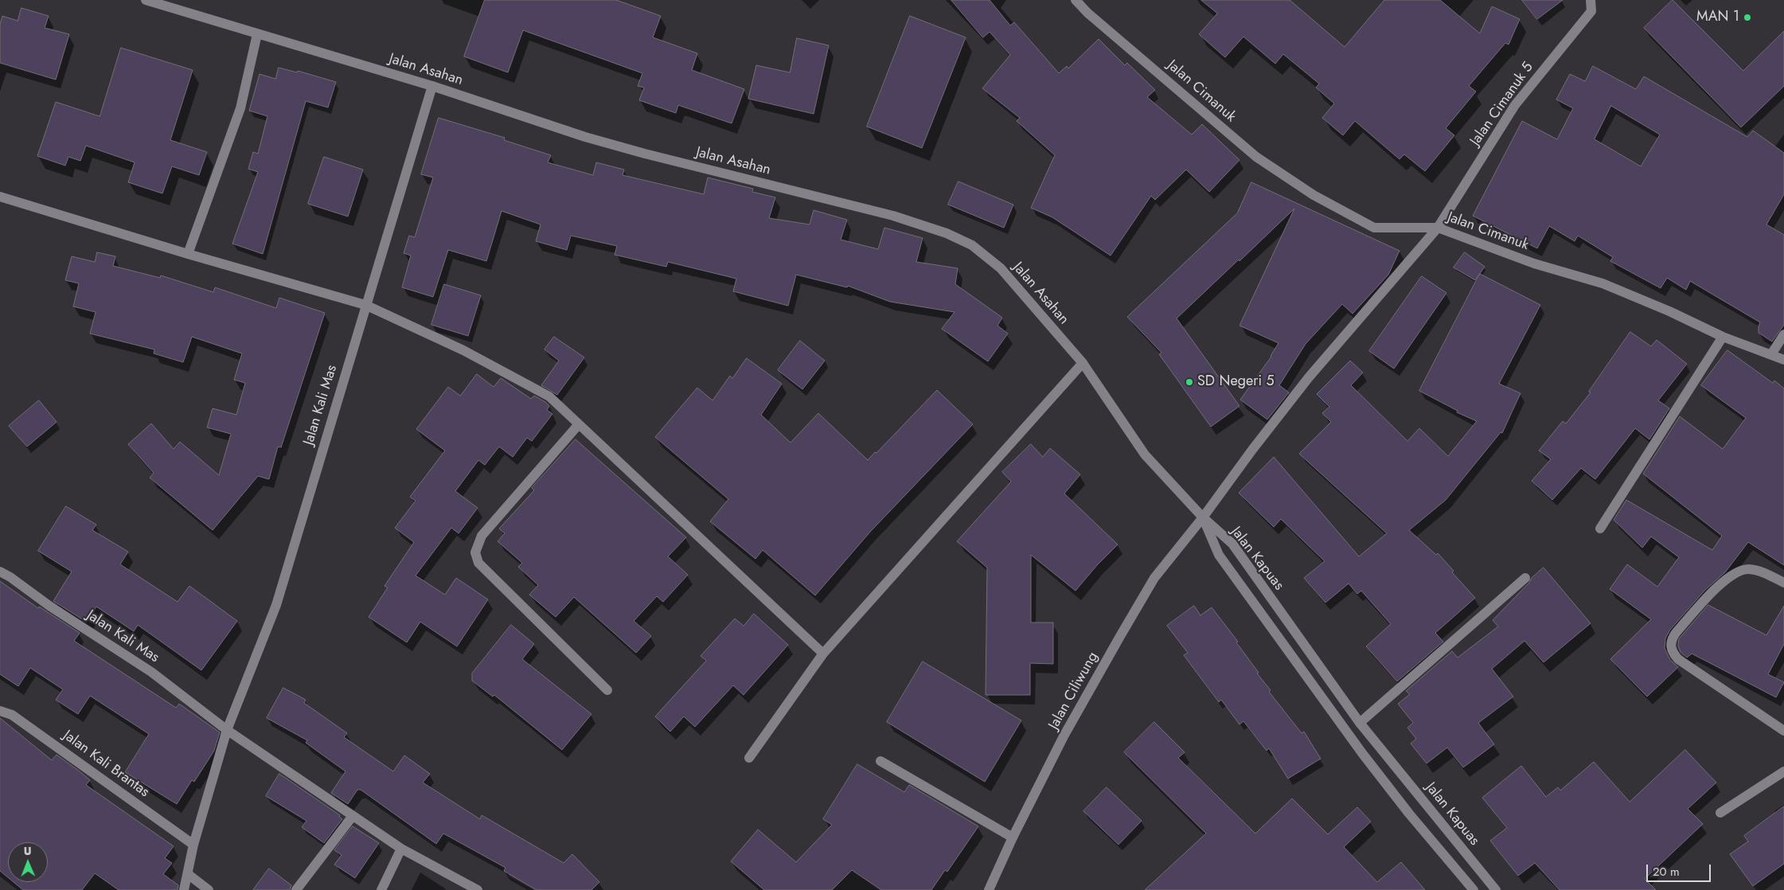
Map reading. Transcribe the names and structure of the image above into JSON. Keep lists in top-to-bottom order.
{
  "streets": {
    "street": [
      "Jalan Asahan",
      "Jalan Cimanuk",
      "Jalan Cimanuk 5",
      "Jalan Kali Mas",
      "Jalan Kapuas",
      "Jalan Ciliwung",
      "Jalan Kali Brantas"
    ]
  },
  "crossings": [
    ["Jalan Asahan", "Jalan Cimanuk 5"],
    ["Jalan Asahan", "Jalan Kali Mas"],
    ["Jalan Asahan", "Jalan Kapuas"],
    ["Jalan Asahan", "Jalan Ciliwung"],
    ["Jalan Cimanuk", "Jalan Cimanuk 5"],
    ["Jalan Cimanuk 5", "Jalan Kapuas"],
    ["Jalan Cimanuk 5", "Jalan Ciliwung"],
    ["Jalan Kali Mas", "Jalan Kali Brantas"],
    ["Jalan Kapuas", "Jalan Ciliwung"]
  ],
  "places": ["MAN 1", "SD Negeri 5"],
  "scale_bar": "20 m",
  "north": "top"
}
